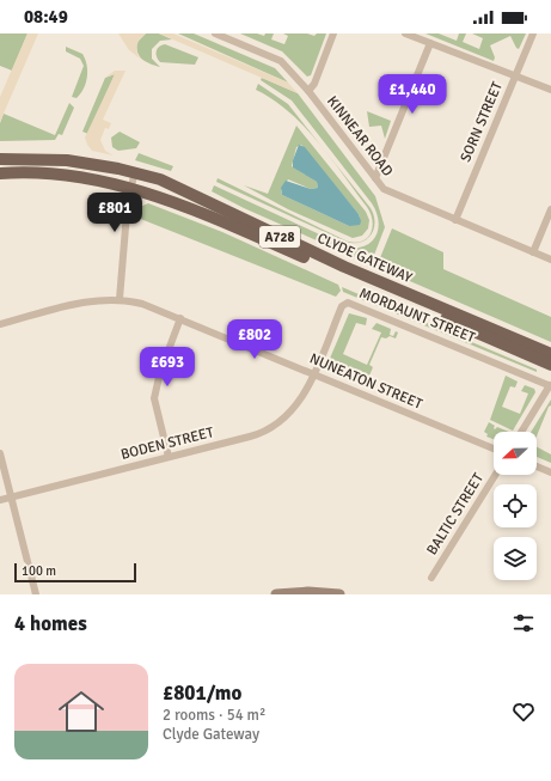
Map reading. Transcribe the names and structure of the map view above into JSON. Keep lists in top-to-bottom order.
{
  "streets": {
    "main road": ["A728", "CLYDE GATEWAY"],
    "street": [
      "SORN STREET",
      "KINNEAR ROAD",
      "MORDAUNT STREET",
      "NUNEATON STREET",
      "BODEN STREET",
      "BALTIC STREET"
    ]
  },
  "crossings": [
    ["SORN STREET", "KINNEAR ROAD"],
    ["MORDAUNT STREET", "NUNEATON STREET"],
    ["MORDAUNT STREET", "BODEN STREET"],
    ["NUNEATON STREET", "BODEN STREET"]
  ],
  "scale_bar": "100 m",
  "north": "left",
  "page": {
    "status": "08:49",
    "price": [
      "£1,440",
      "£801",
      "£802",
      "£693"
    ],
    "scale": "100 m",
    "heading": "4 homes",
    "list": [
      {
        "name": "£801/mo",
        "note": "2 rooms · 54 m² · Clyde Gateway"
      }
    ]
  }
}
